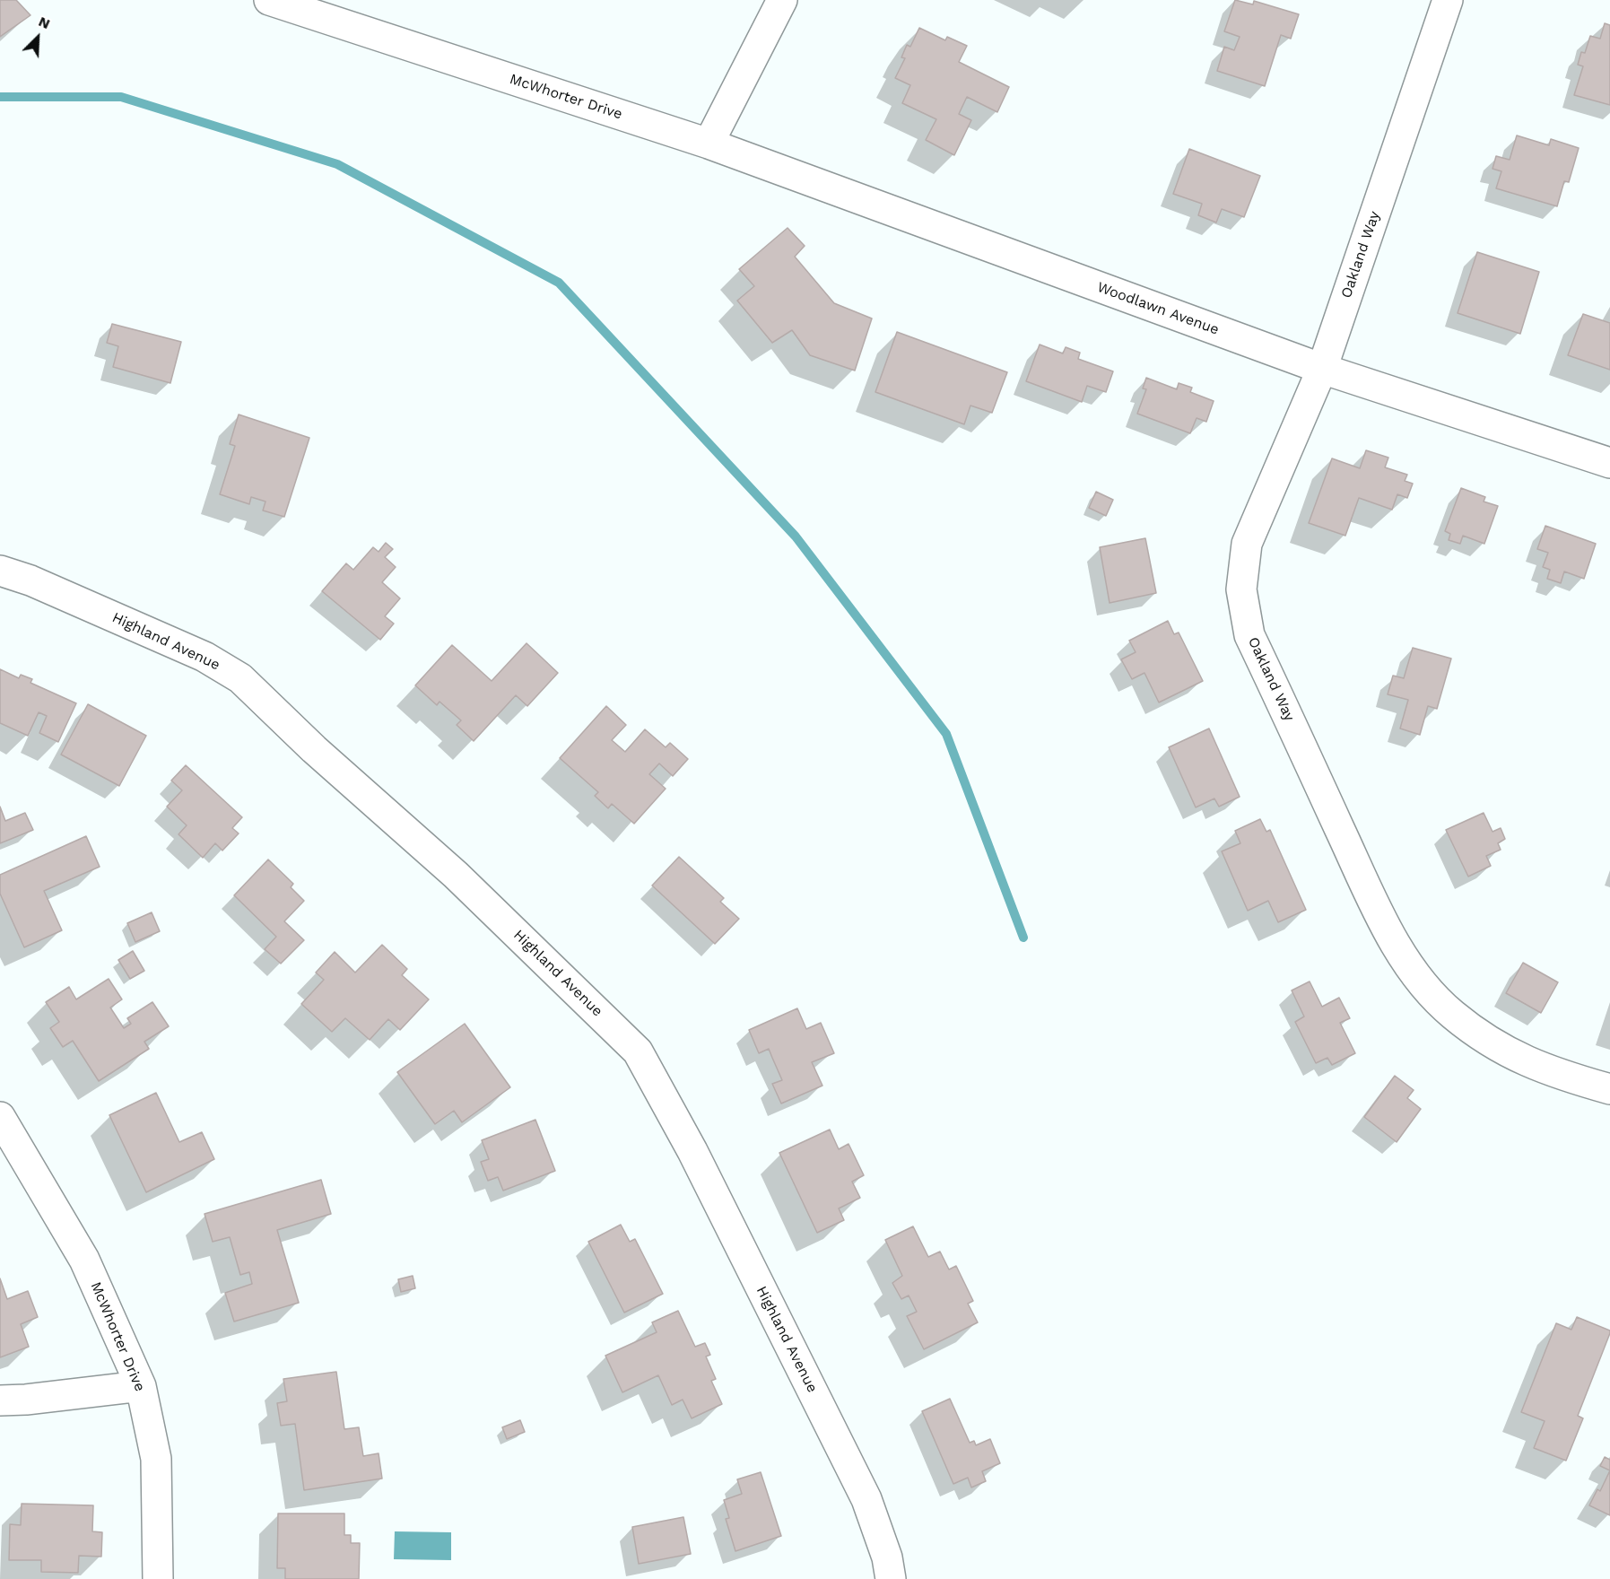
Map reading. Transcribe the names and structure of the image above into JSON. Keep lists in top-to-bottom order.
{
  "streets": {
    "street": [
      "McWhorter Drive",
      "Oakland Way",
      "Woodlawn Avenue",
      "Highland Avenue"
    ]
  },
  "crossings": [
    ["McWhorter Drive", "Woodlawn Avenue"],
    ["Oakland Way", "Woodlawn Avenue"]
  ],
  "north": "top right"
}
